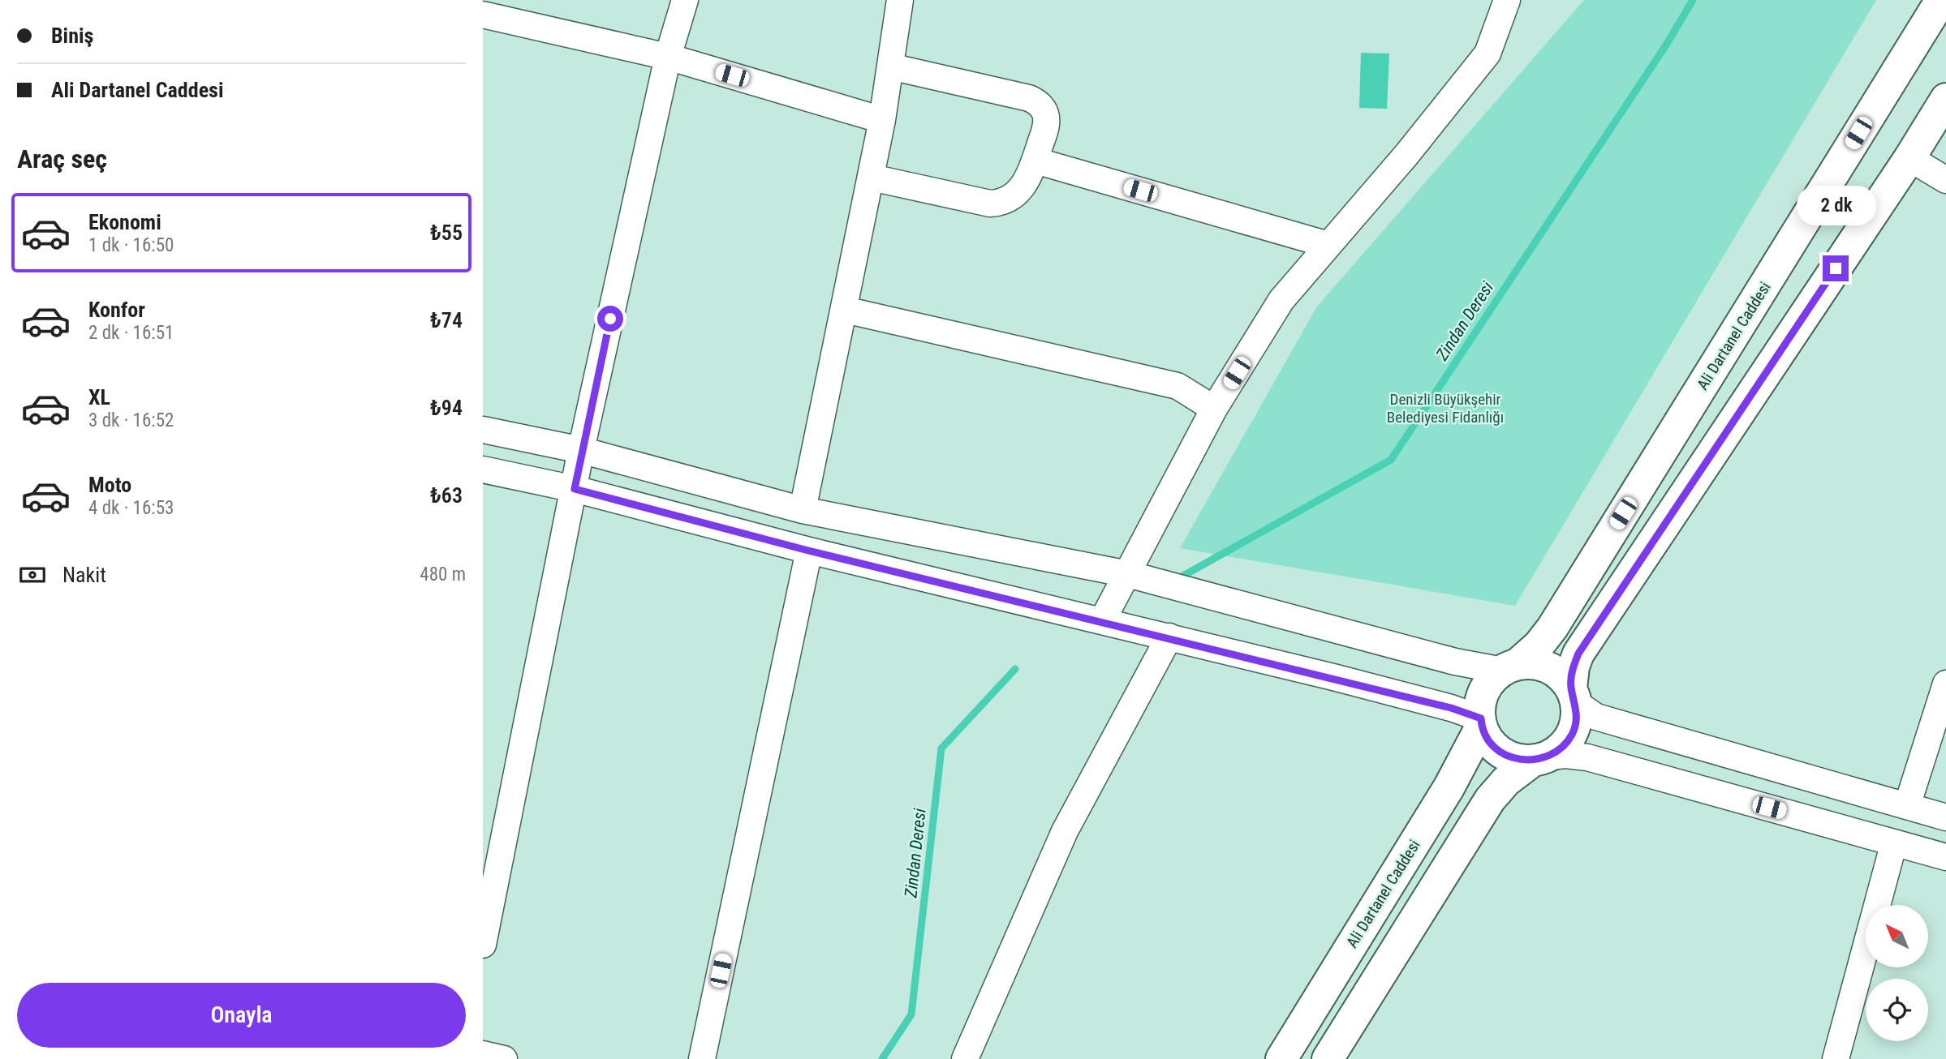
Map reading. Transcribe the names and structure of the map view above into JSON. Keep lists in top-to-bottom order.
{
  "streets": {
    "main road": ["Ali Dartanel Caddesi"]
  },
  "water": ["Zindan Deresi"],
  "parks": ["Denizli Büyükşehir Belediyesi Fidanlığı"],
  "north": "top left",
  "page": {
    "banner": ["Biniş", "Ali Dartanel Caddesi"],
    "heading": "Araç seç",
    "bubble": "2 dk",
    "list": [
      {
        "name": "Ekonomi",
        "note": "1 dk · 16:50",
        "value": "₺55"
      },
      {
        "name": "Konfor",
        "note": "2 dk · 16:51",
        "value": "₺74"
      },
      {
        "name": "XL",
        "note": "3 dk · 16:52",
        "value": "₺94"
      },
      {
        "name": "Moto",
        "note": "4 dk · 16:53",
        "value": "₺63"
      }
    ],
    "pay": ["Nakit", "480 m"],
    "buttons": "Onayla"
  }
}
